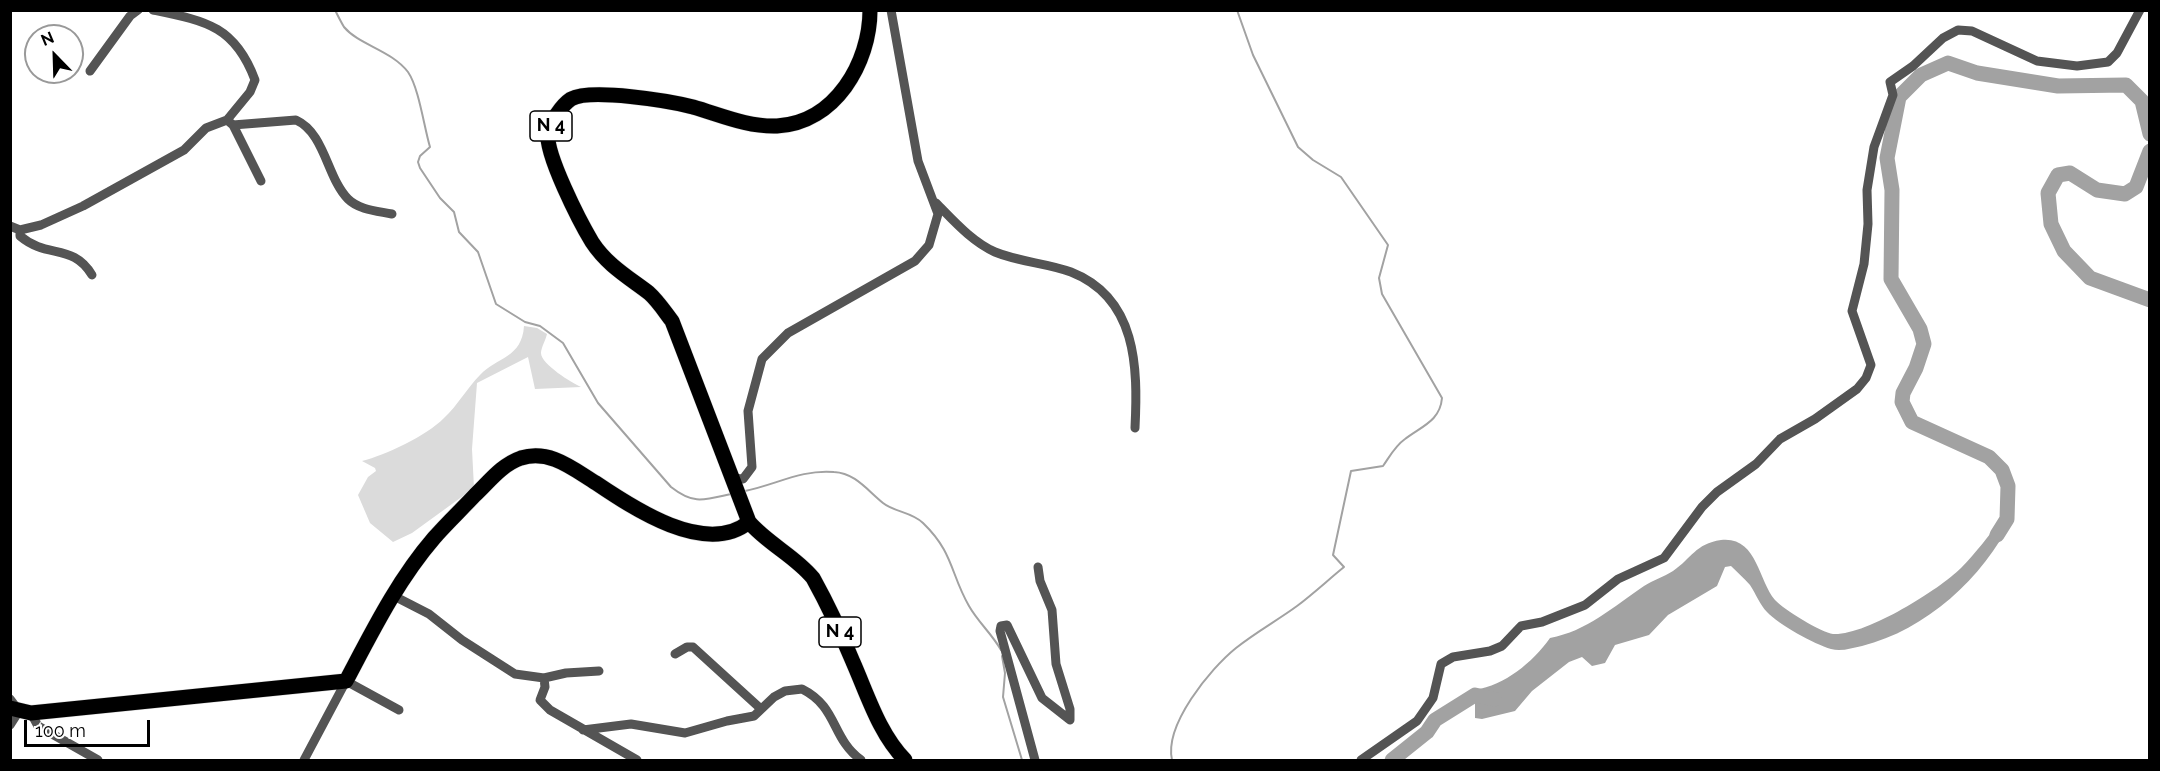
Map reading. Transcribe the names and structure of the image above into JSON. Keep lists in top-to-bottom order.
{
  "streets": {
    "main road": ["N 4"]
  },
  "scale_bar": "100 m",
  "north": "top left"
}
